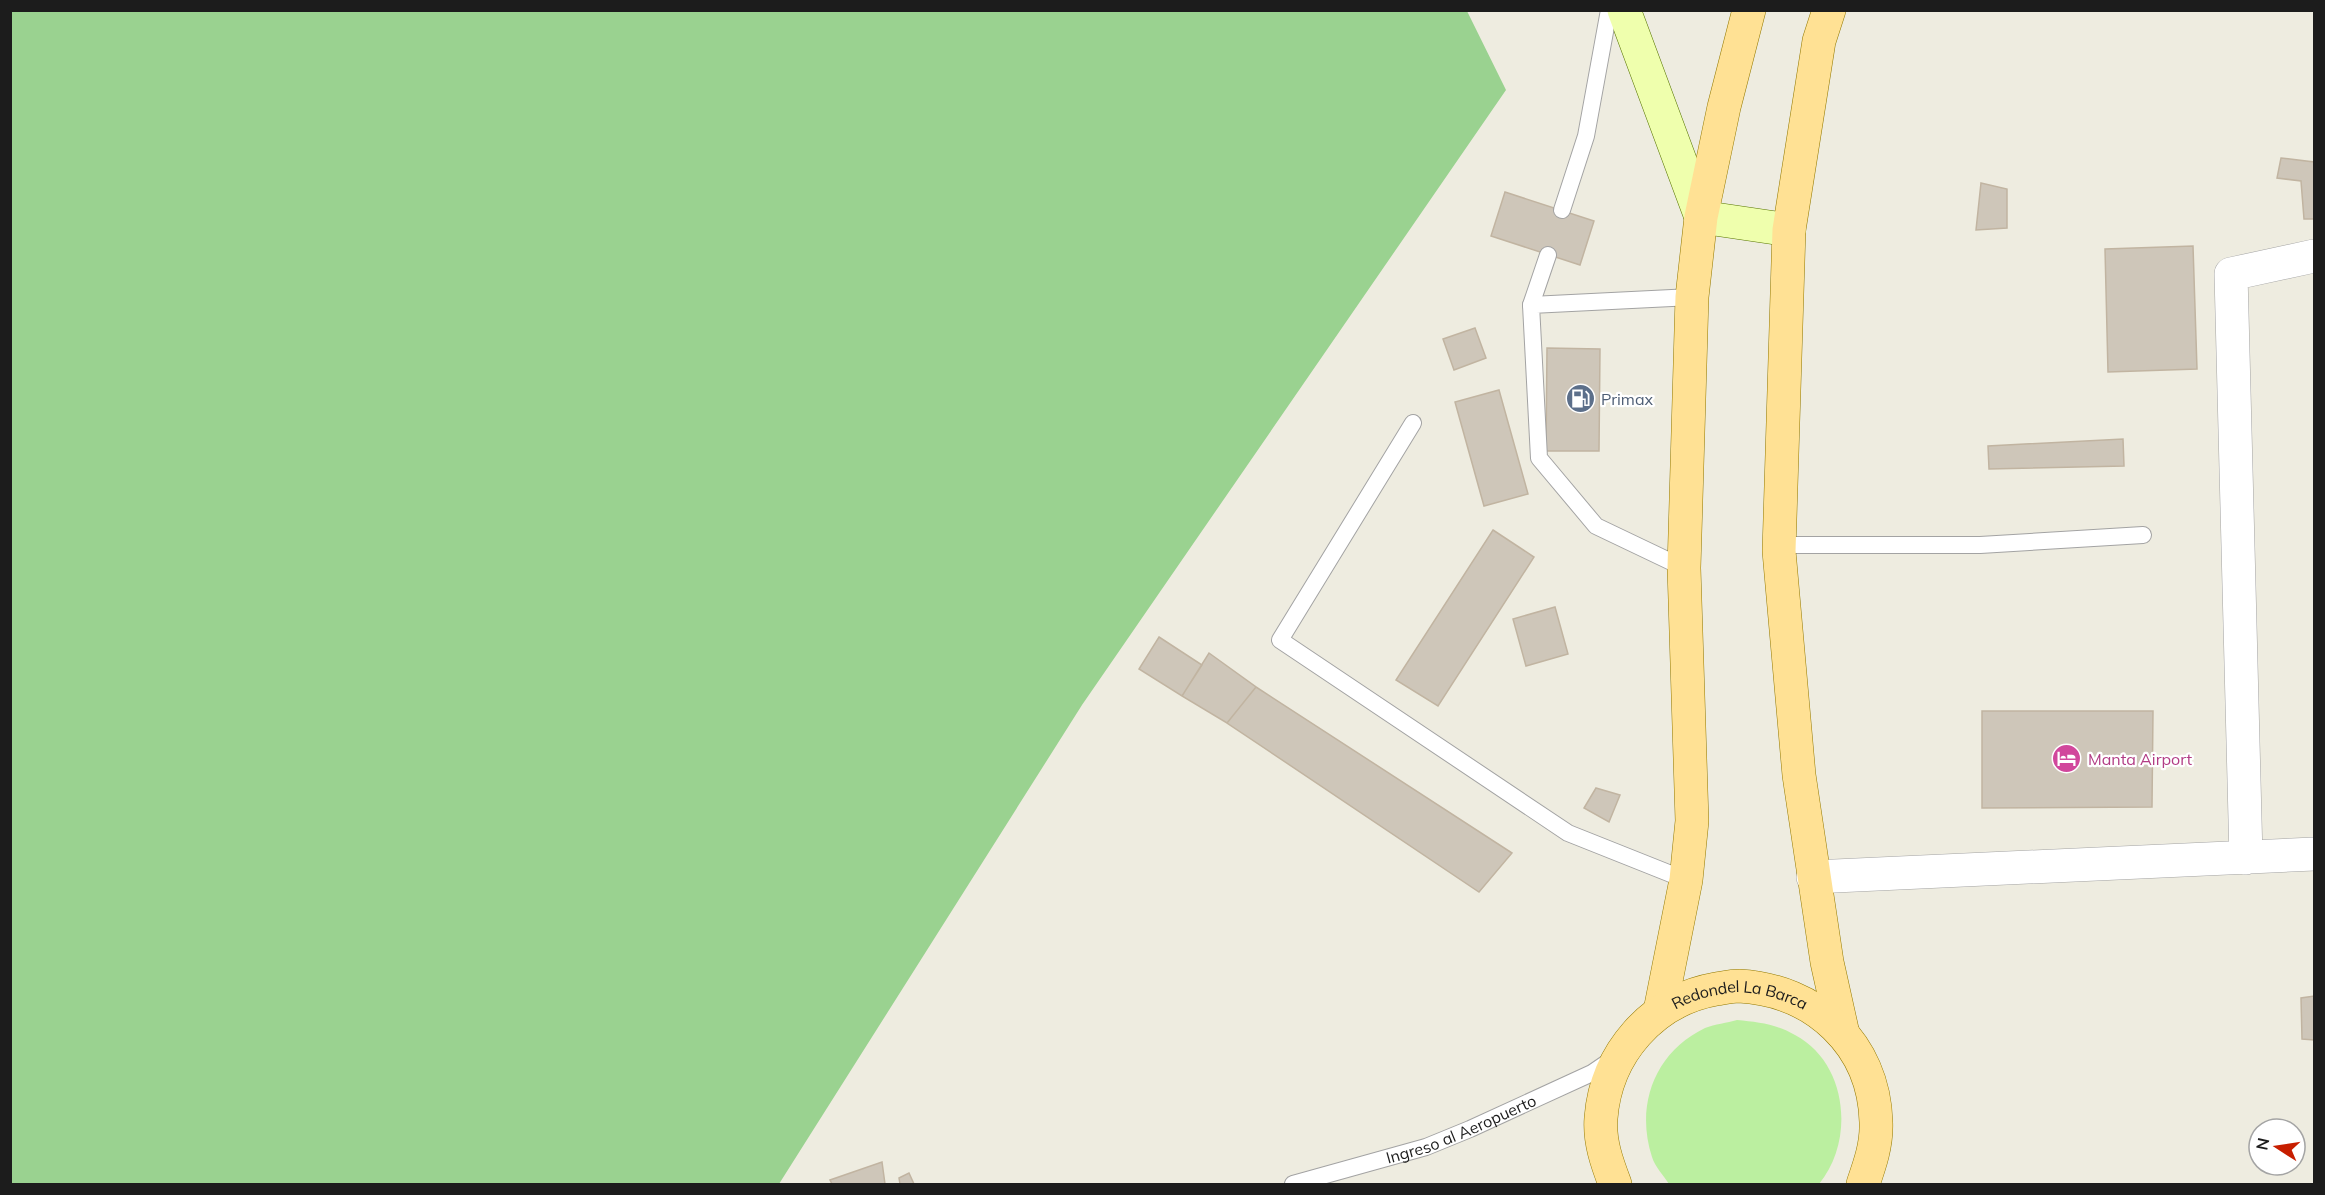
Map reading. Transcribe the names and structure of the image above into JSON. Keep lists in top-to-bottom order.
{
  "streets": {
    "main road": ["Redondel La Barca"],
    "lane": ["Ingreso al Aeropuerto"]
  },
  "crossings": [
    ["Redondel La Barca", "Ingreso al Aeropuerto"]
  ],
  "places": {
    "fuel station": ["Primax"],
    "hotel": ["Manta Airport"]
  },
  "north": "left"
}
